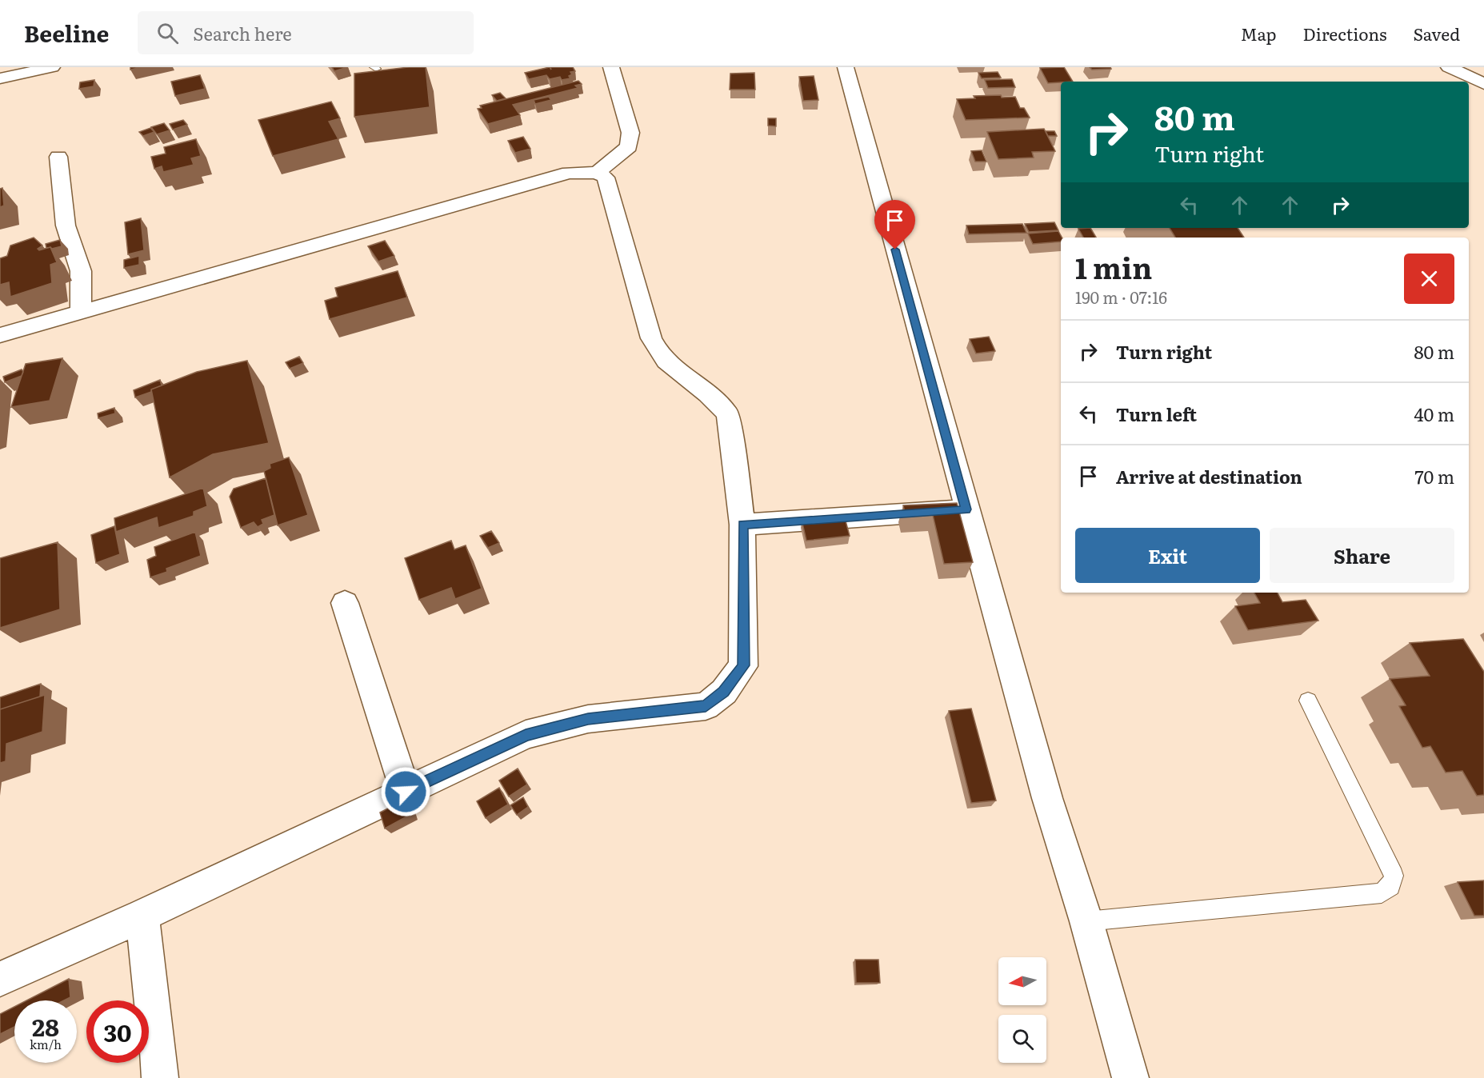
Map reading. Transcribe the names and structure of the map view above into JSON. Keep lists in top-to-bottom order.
{
  "north": "left",
  "page": {
    "header": "Beeline",
    "search": "Search here",
    "nav": ["Map", "Directions", "Saved"],
    "turn": ["80 m", "Turn right"],
    "heading": ["1 min", "190 m · 07:16"],
    "list": [
      {
        "name": "Turn right",
        "value": "80 m"
      },
      {
        "name": "Turn left",
        "value": "40 m"
      },
      {
        "name": "Arrive at destination",
        "value": "70 m"
      }
    ],
    "buttons": ["Exit", "Share"],
    "speed": "28 km/h",
    "limit": "30"
  }
}
